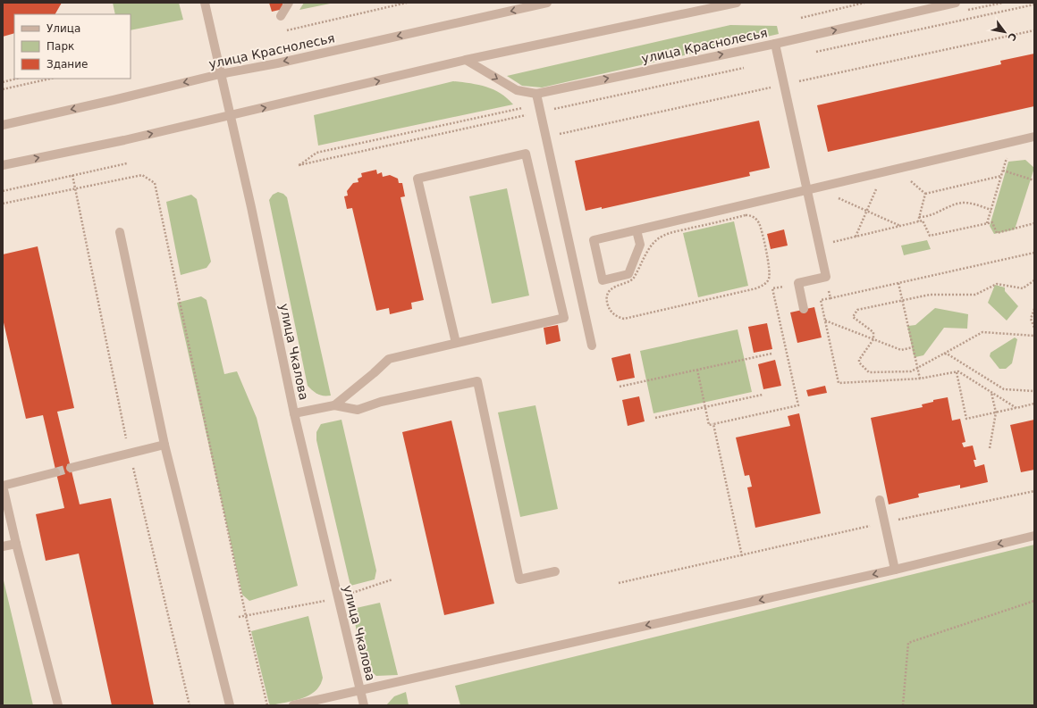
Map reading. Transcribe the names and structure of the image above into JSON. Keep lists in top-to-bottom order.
{
  "streets": {
    "street": ["улица Краснолесья", "улица Чкалова"]
  },
  "crossings": [
    ["улица Краснолесья", "улица Чкалова"]
  ],
  "legend": ["Улица", "Парк", "Здание"],
  "north": "bottom right"
}
